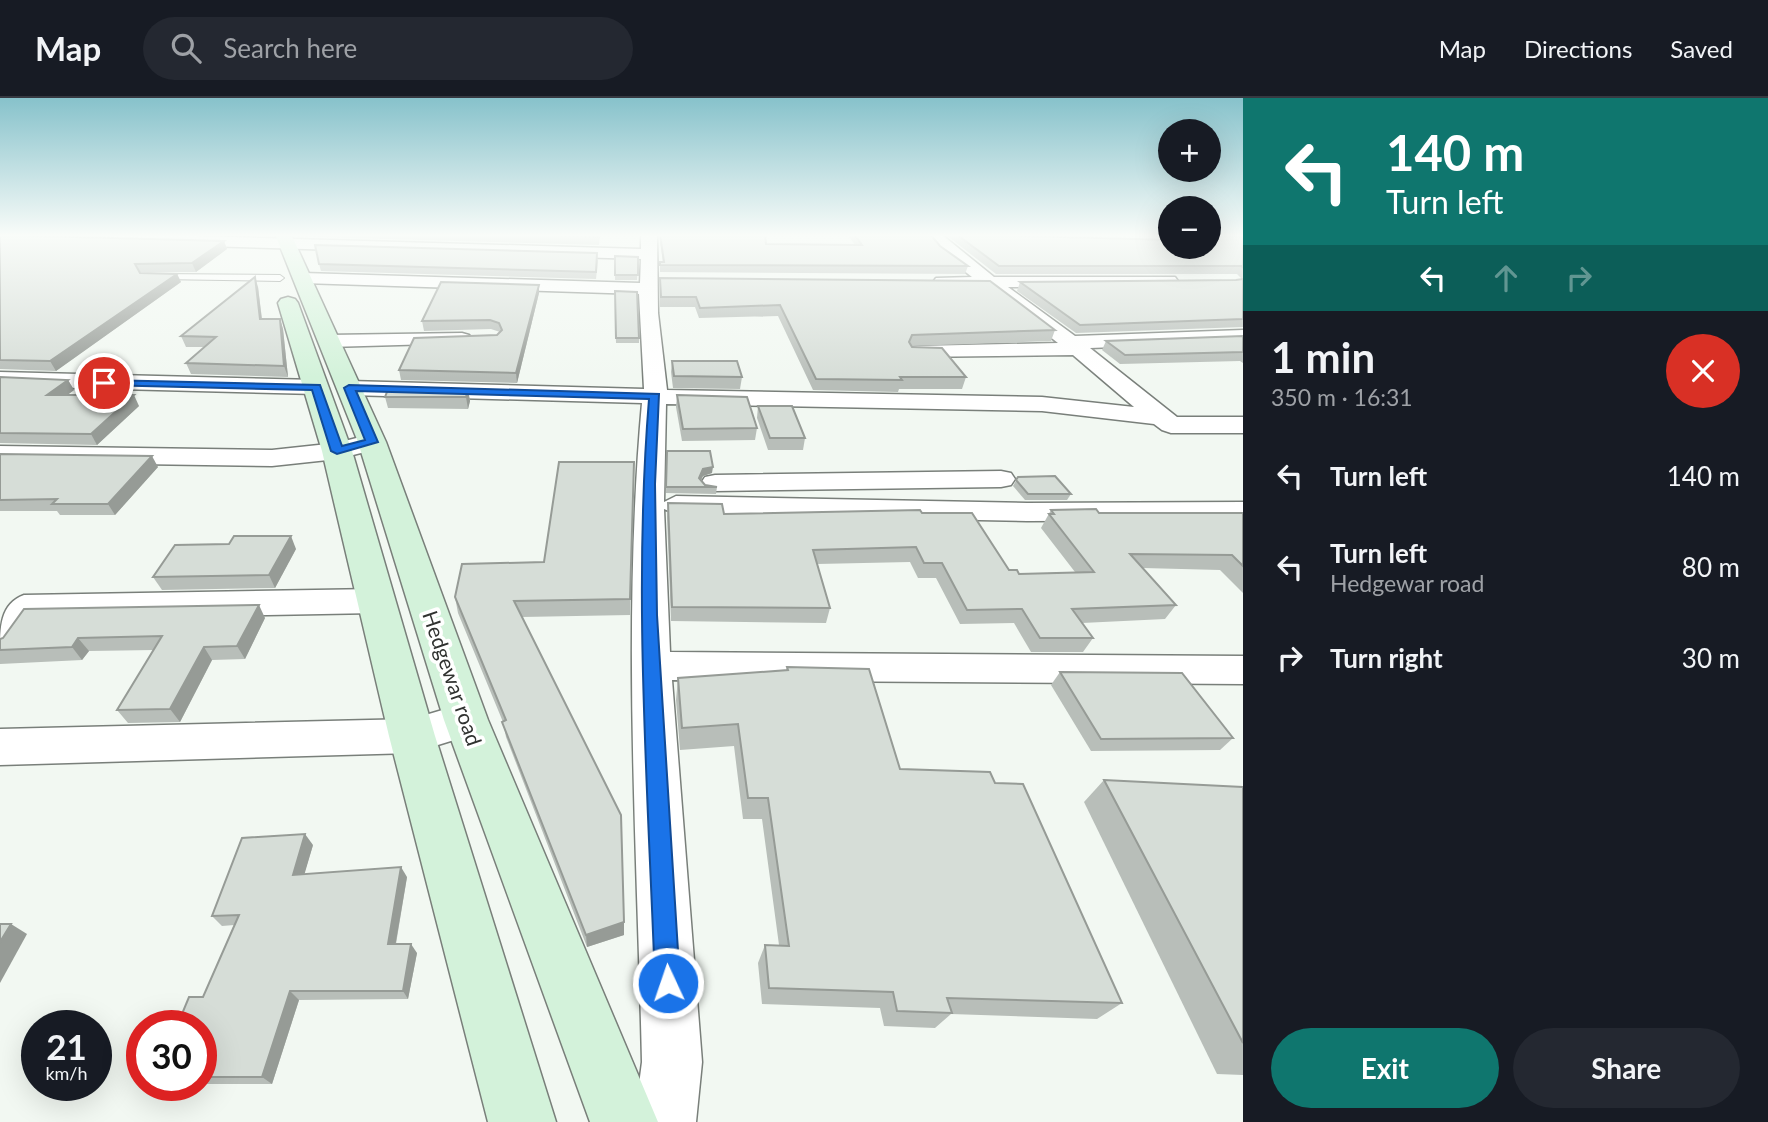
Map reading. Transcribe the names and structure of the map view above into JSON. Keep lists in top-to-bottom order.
{
  "streets": {
    "main road": ["Hedgewar road"]
  },
  "page": {
    "header": "Map",
    "search": "Search here",
    "nav": ["Map", "Directions", "Saved"],
    "turn": ["140 m", "Turn left"],
    "map_buttons": ["+", "−"],
    "heading": ["1 min", "350 m · 16:31"],
    "list": [
      {
        "name": "Turn left",
        "value": "140 m"
      },
      {
        "name": "Turn left",
        "note": "Hedgewar road",
        "value": "80 m"
      },
      {
        "name": "Turn right",
        "value": "30 m"
      }
    ],
    "speed": "21 km/h",
    "limit": "30",
    "buttons": ["Exit", "Share"]
  }
}
